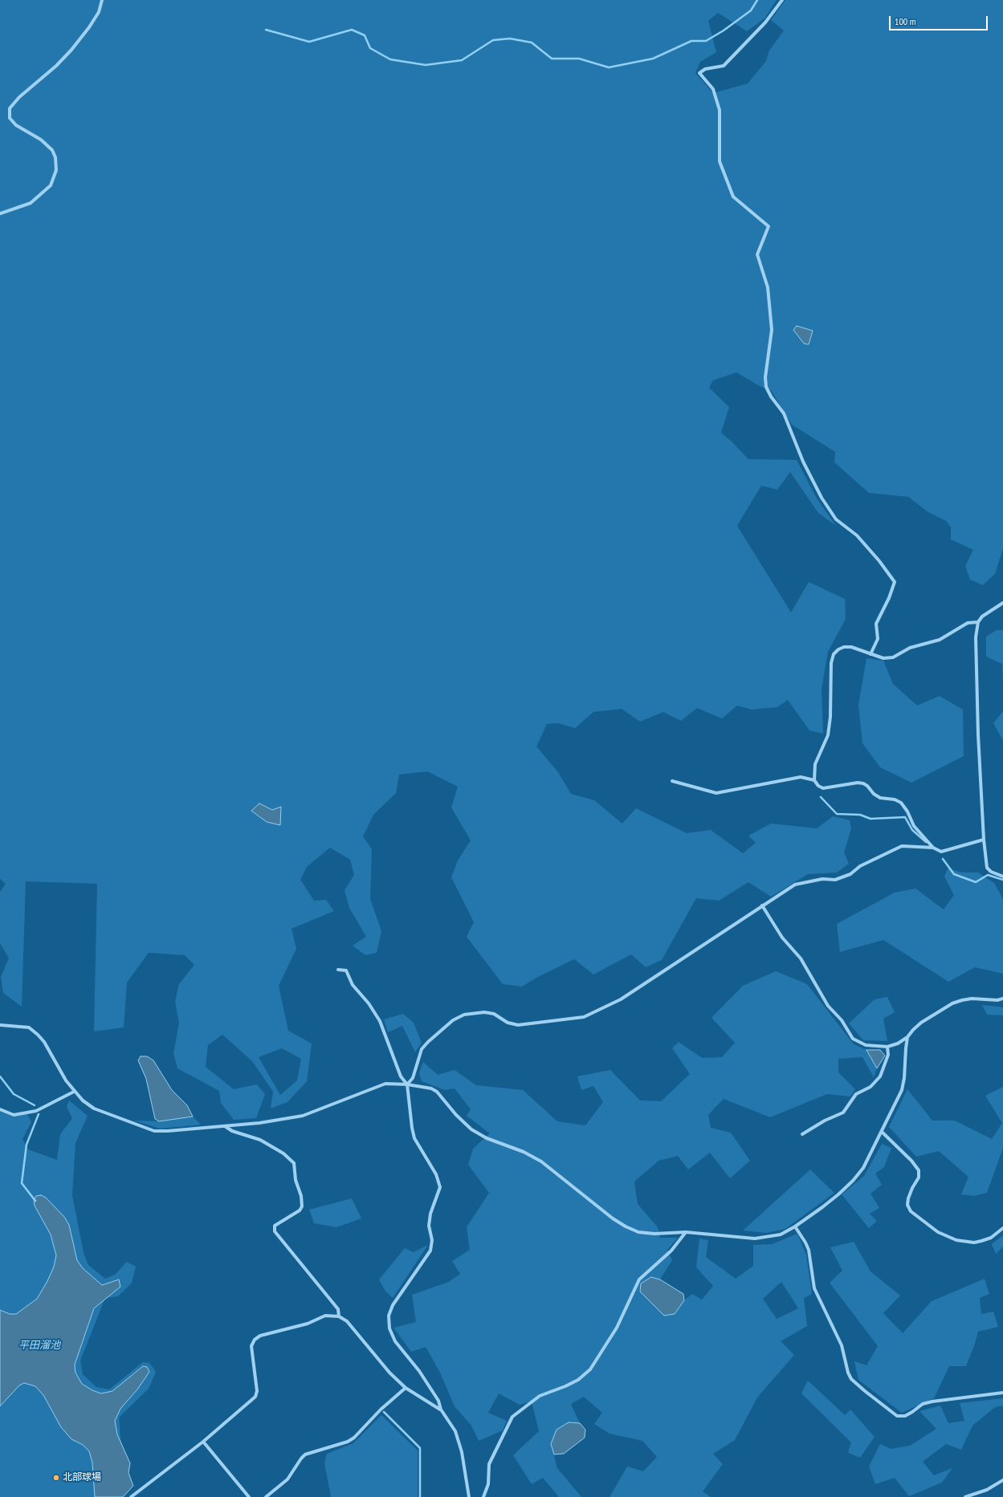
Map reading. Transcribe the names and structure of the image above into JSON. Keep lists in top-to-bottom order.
{
  "water": ["平田溜池"],
  "places": ["北部球場"],
  "scale_bar": "100 m"
}
